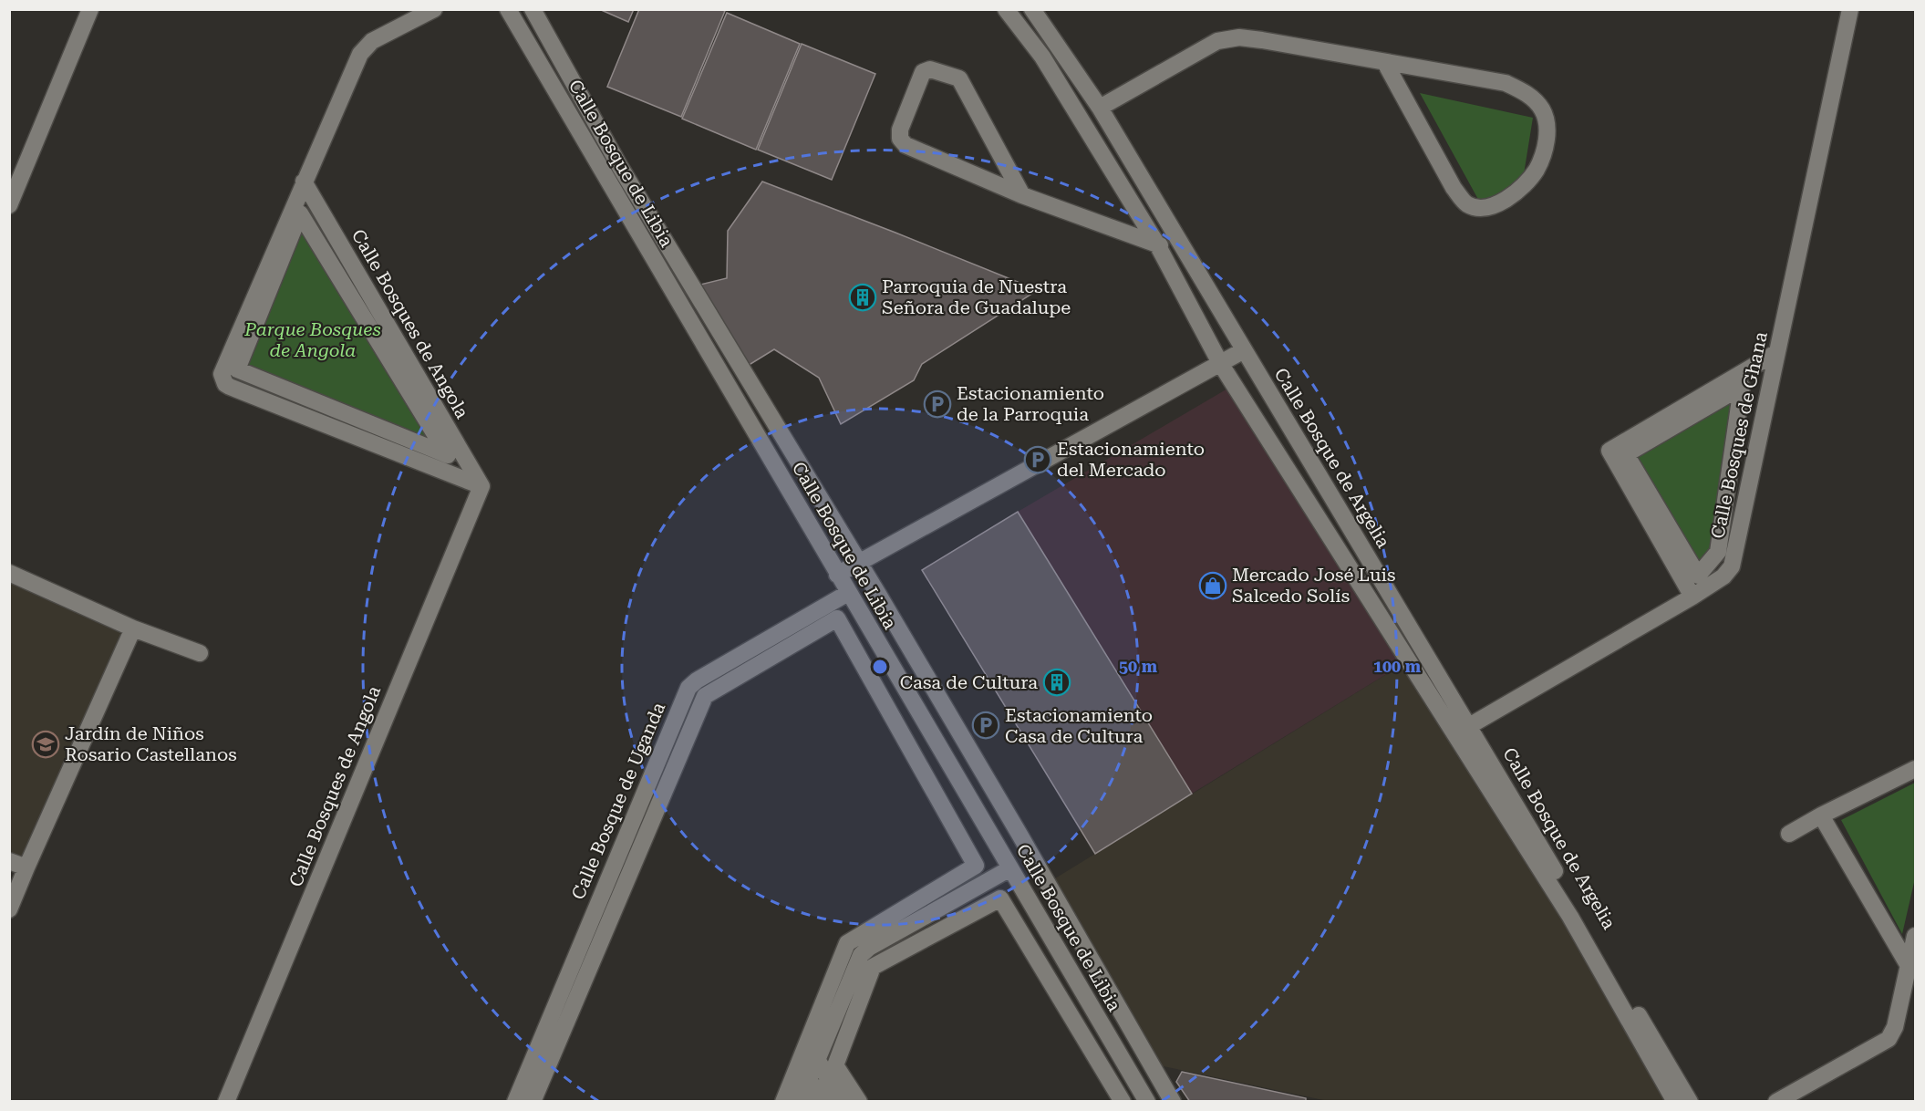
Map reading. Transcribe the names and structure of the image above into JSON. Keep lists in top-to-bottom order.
{
  "streets": {
    "street": [
      "Calle Bosque de Libia",
      "Calle Bosques de Angola",
      "Calle Bosques de Ghana",
      "Calle Bosque de Argelia",
      "Calle Bosque de Uganda"
    ]
  },
  "crossings": [
    ["Calle Bosque de Libia", "Calle Bosque de Uganda"],
    ["Calle Bosques de Ghana", "Calle Bosque de Argelia"]
  ],
  "parks": ["Parque Bosques de Angola"],
  "places": {
    "building": ["Parroquia de Nuestra Señora de Guadalupe", "Casa de Cultura"],
    "parking": ["Estacionamiento de la Parroquia", "Estacionamiento del Mercado", "Estacionamiento Casa de Cultura"],
    "shop": ["Mercado José Luis Salcedo Solís"],
    "school or university": ["Jardín de Niños Rosario Castellanos"]
  },
  "rings": ["50 m", "100 m"]
}
